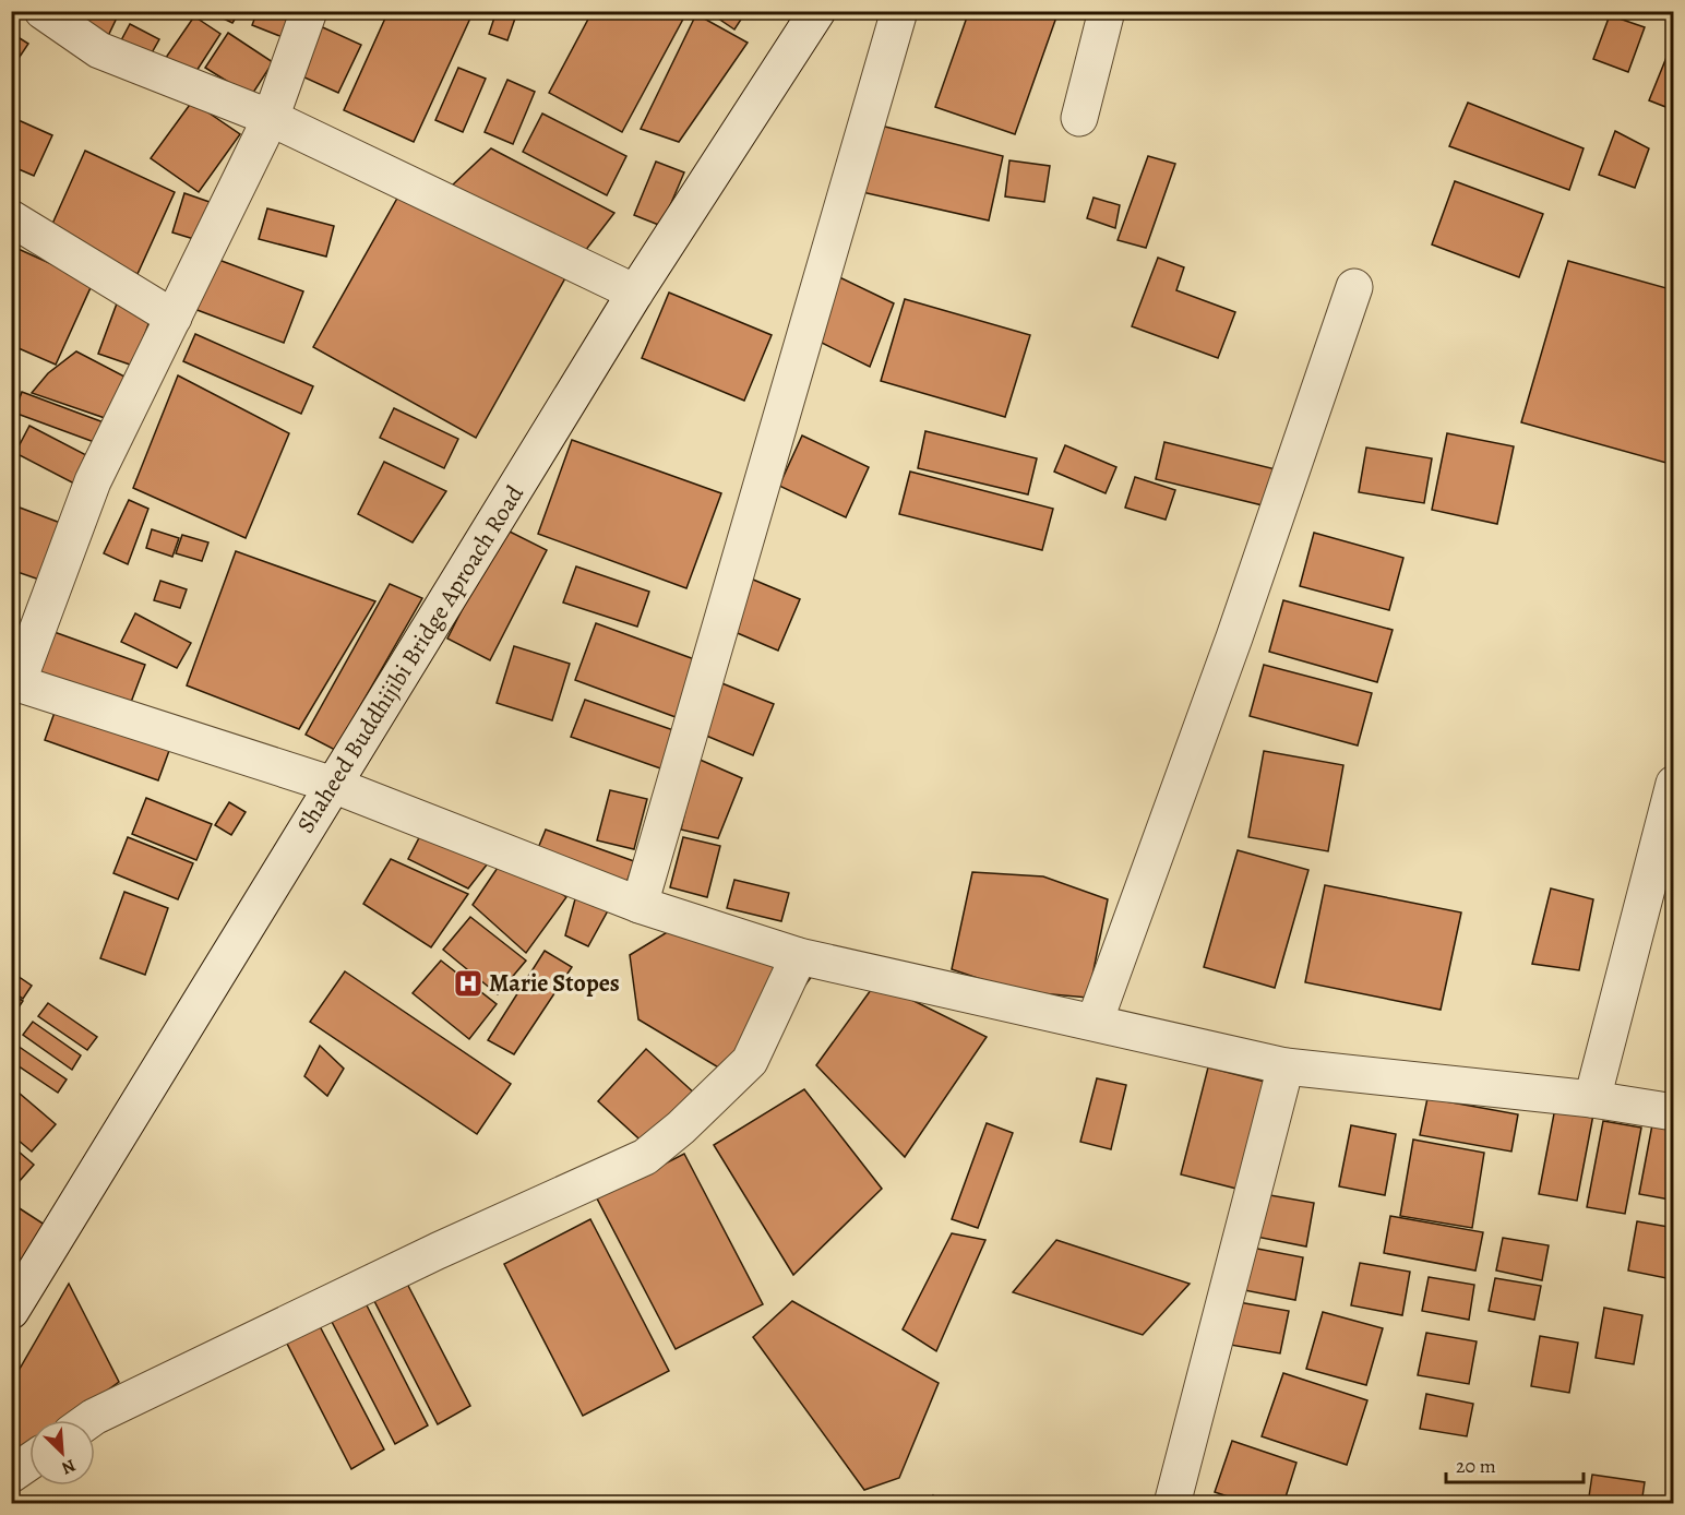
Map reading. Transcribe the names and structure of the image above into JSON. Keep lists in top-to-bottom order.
{
  "streets": {
    "street": ["Shaheed Buddhijibi Bridge Aproach Road"]
  },
  "places": {
    "hospital": ["Marie Stopes"]
  },
  "scale_bar": "20 m",
  "north": "bottom right"
}
